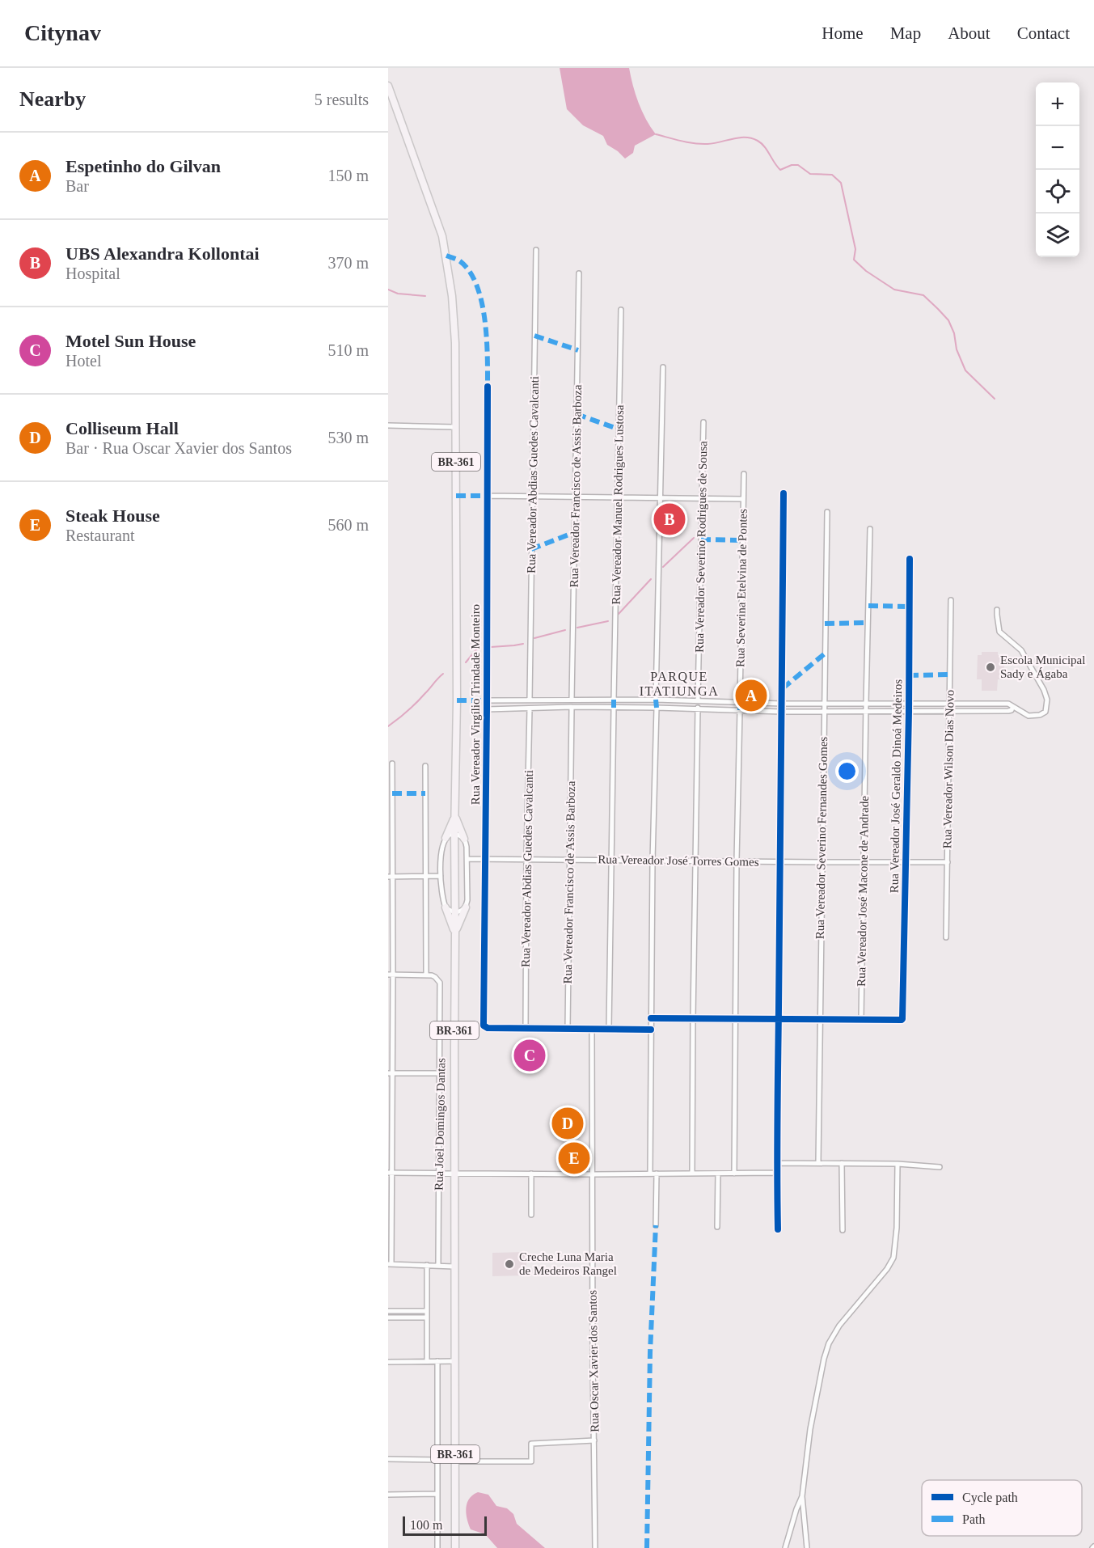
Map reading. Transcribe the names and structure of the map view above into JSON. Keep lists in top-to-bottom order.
{
  "streets": {
    "main road": ["BR-361"],
    "street": [
      "Rua Vereador Abdias Guedes Cavalcanti",
      "Rua Vereador Francisco de Assis Barboza",
      "Rua Vereador Manuel Rodrigues Lustosa",
      "Rua Vereador Severino Rodrigues de Sousa",
      "Rua Severina Etelvina de Pontes",
      "Rua Vereador Virgílio Trindade Monteiro",
      "Rua Vereador Wilson Dias Novo",
      "Rua Vereador José Geraldo Dinoá Medeiros",
      "Rua Vereador Severino Fernandes Gomes",
      "Rua Vereador José Torres Gomes",
      "Rua Vereador José Macone de Andrade",
      "Rua Joel Domingos Dantas",
      "Rua Oscar Xavier dos Santos"
    ]
  },
  "crossings": [
    ["Rua Vereador Abdias Guedes Cavalcanti", "Rua Vereador Virgílio Trindade Monteiro"],
    ["Rua Vereador Abdias Guedes Cavalcanti", "Rua Vereador José Torres Gomes"],
    ["Rua Vereador Francisco de Assis Barboza", "Rua Vereador José Torres Gomes"],
    ["Rua Vereador Virgílio Trindade Monteiro", "Rua Vereador José Torres Gomes"],
    ["Rua Vereador Wilson Dias Novo", "Rua Vereador José Torres Gomes"],
    ["Rua Vereador José Geraldo Dinoá Medeiros", "Rua Vereador José Torres Gomes"],
    ["Rua Vereador José Geraldo Dinoá Medeiros", "Rua Vereador José Macone de Andrade"],
    ["Rua Vereador Severino Fernandes Gomes", "Rua Vereador José Torres Gomes"],
    ["Rua Vereador José Torres Gomes", "Rua Vereador José Macone de Andrade"]
  ],
  "districts": ["PARQUE ITATIUNGA"],
  "places": ["Escola Municipal Sady e Ágaba", "Creche Luna Maria de Medeiros Rangel"],
  "legend": ["Cycle path", "Path"],
  "scale_bar": "100 m",
  "page": {
    "header": "Citynav",
    "nav": [
      "Home",
      "Map",
      "About",
      "Contact"
    ],
    "heading": ["Nearby", "5 results"],
    "map_buttons": ["+", "−"],
    "list": [
      {
        "mark": "A",
        "name": "Espetinho do Gilvan",
        "note": "Bar",
        "value": "150 m"
      },
      {
        "mark": "B",
        "name": "UBS Alexandra Kollontai",
        "note": "Hospital",
        "value": "370 m"
      },
      {
        "mark": "C",
        "name": "Motel Sun House",
        "note": "Hotel",
        "value": "510 m"
      },
      {
        "mark": "D",
        "name": "Colliseum Hall",
        "note": "Bar · Rua Oscar Xavier dos Santos",
        "value": "530 m"
      },
      {
        "mark": "E",
        "name": "Steak House",
        "note": "Restaurant",
        "value": "560 m"
      }
    ],
    "pins": [
      "B",
      "A",
      "C",
      "D",
      "E"
    ],
    "scale": "100 m"
  }
}
